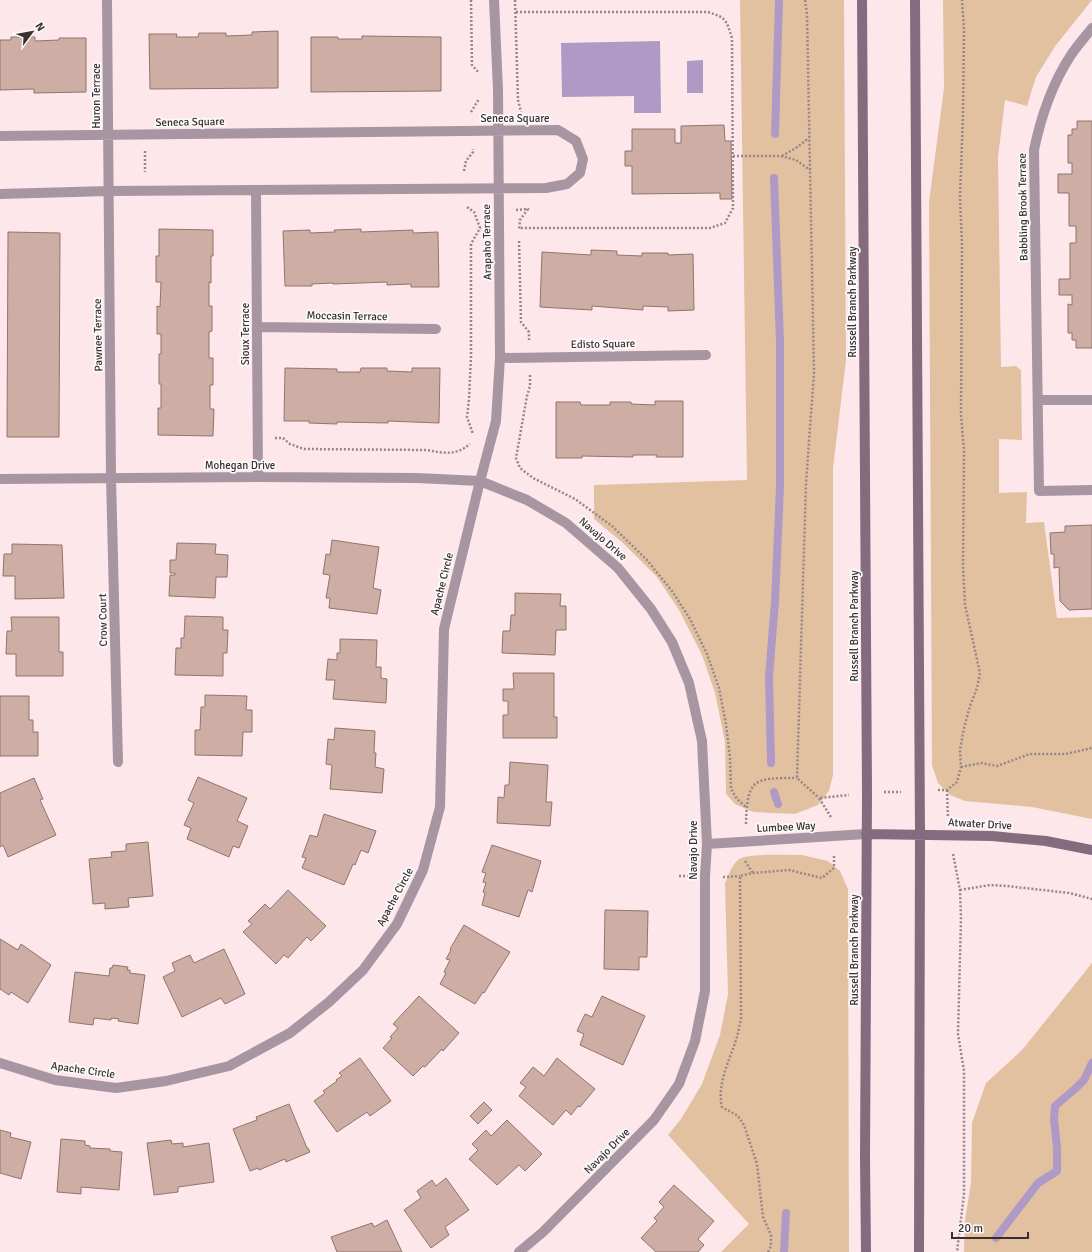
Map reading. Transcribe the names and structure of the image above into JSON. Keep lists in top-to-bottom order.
{
  "streets": {
    "main road": ["Russell Branch Parkway", "Atwater Drive"],
    "street": [
      "Huron Terrace",
      "Seneca Square",
      "Babbling Brook Terrace",
      "Arapaho Terrace",
      "Moccasin Terrace",
      "Sioux Terrace",
      "Pawnee Terrace",
      "Edisto Square",
      "Mohegan Drive",
      "Navajo Drive",
      "Apache Circle",
      "Crow Court",
      "Lumbee Way"
    ]
  },
  "crossings": [
    ["Huron Terrace", "Seneca Square"],
    ["Huron Terrace", "Pawnee Terrace"],
    ["Seneca Square", "Arapaho Terrace"],
    ["Seneca Square", "Sioux Terrace"],
    ["Seneca Square", "Pawnee Terrace"],
    ["Arapaho Terrace", "Edisto Square"],
    ["Arapaho Terrace", "Mohegan Drive"],
    ["Arapaho Terrace", "Navajo Drive"],
    ["Arapaho Terrace", "Apache Circle"],
    ["Russell Branch Parkway", "Atwater Drive"],
    ["Russell Branch Parkway", "Lumbee Way"],
    ["Moccasin Terrace", "Sioux Terrace"],
    ["Sioux Terrace", "Mohegan Drive"],
    ["Pawnee Terrace", "Mohegan Drive"],
    ["Pawnee Terrace", "Crow Court"],
    ["Mohegan Drive", "Navajo Drive"],
    ["Mohegan Drive", "Apache Circle"],
    ["Mohegan Drive", "Crow Court"],
    ["Navajo Drive", "Apache Circle"],
    ["Navajo Drive", "Lumbee Way"],
    ["Atwater Drive", "Lumbee Way"]
  ],
  "scale_bar": "20 m",
  "north": "top right"
}
